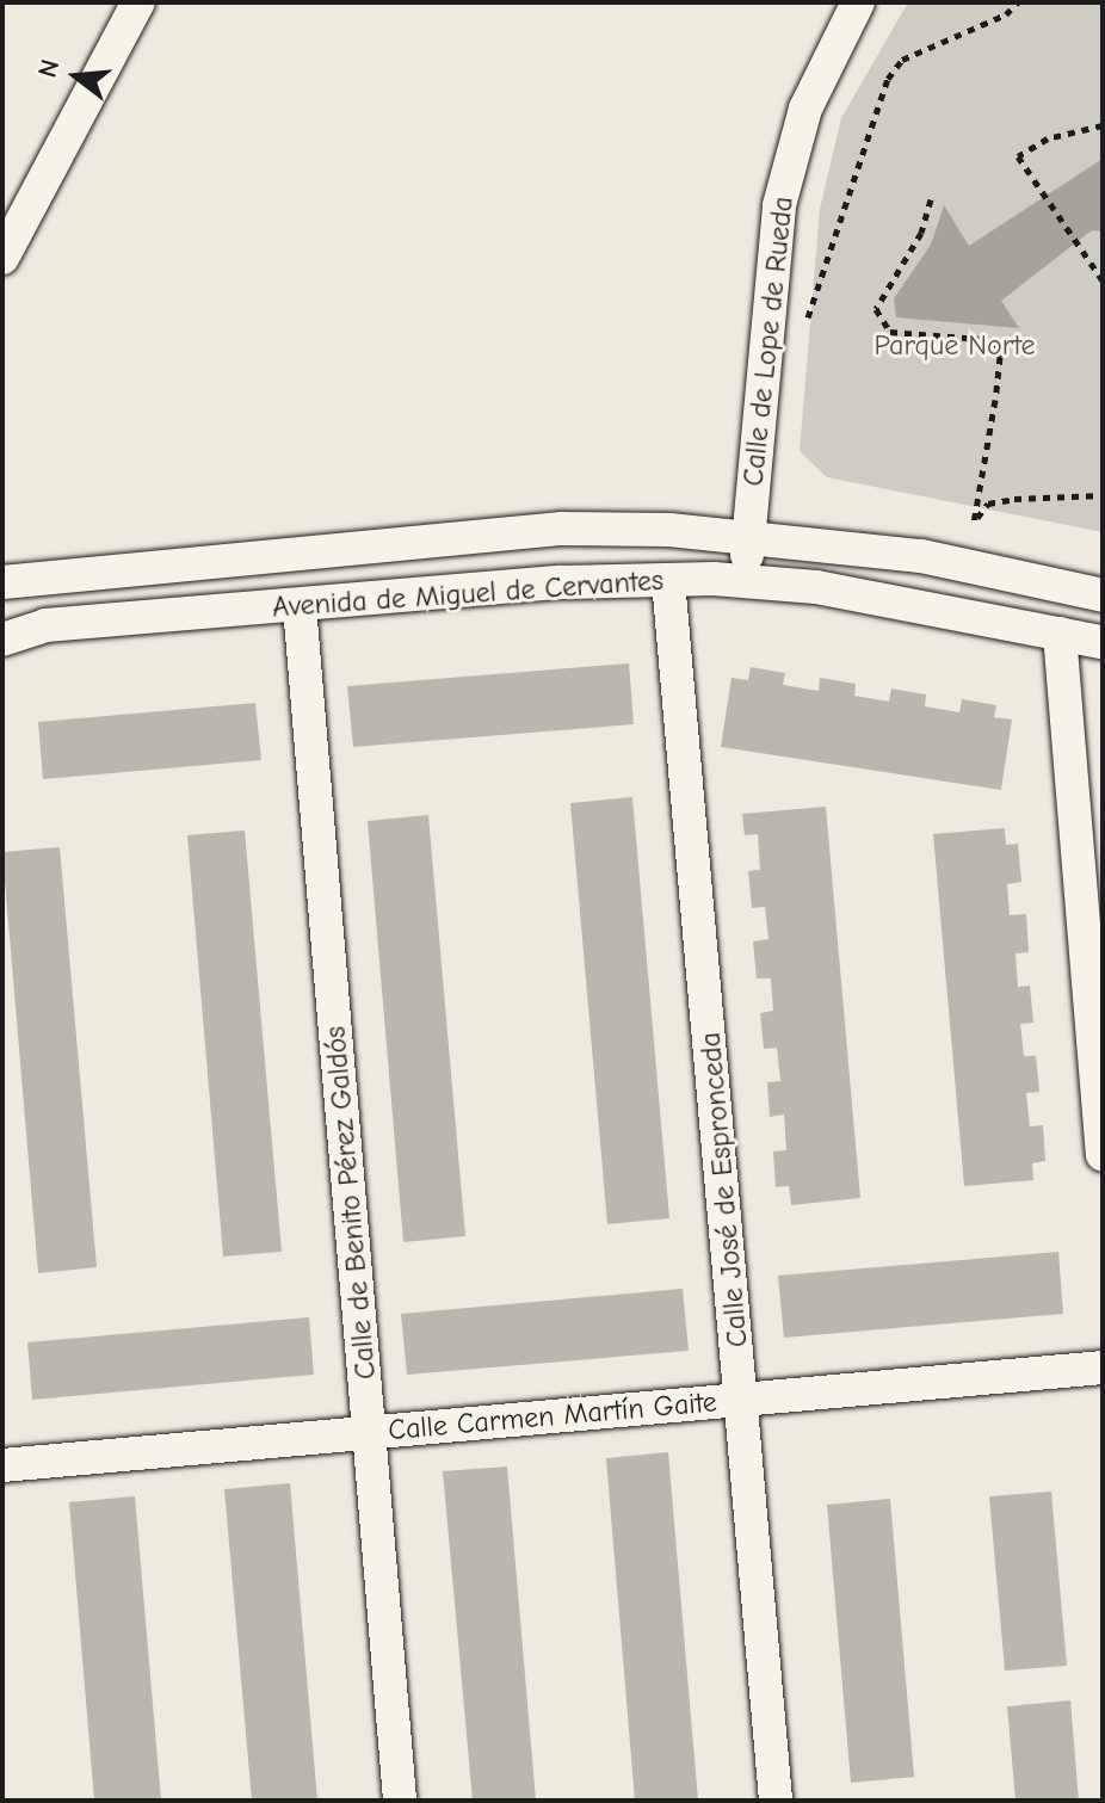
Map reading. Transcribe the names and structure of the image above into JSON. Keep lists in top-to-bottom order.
{
  "streets": {
    "street": [
      "Calle de Lope de Rueda",
      "Avenida de Miguel de Cervantes",
      "Calle José de Espronceda",
      "Calle de Benito Pérez Galdós",
      "Calle Carmen Martín Gaite"
    ]
  },
  "crossings": [
    ["Calle de Lope de Rueda", "Avenida de Miguel de Cervantes"],
    ["Avenida de Miguel de Cervantes", "Calle José de Espronceda"],
    ["Avenida de Miguel de Cervantes", "Calle de Benito Pérez Galdós"],
    ["Calle José de Espronceda", "Calle Carmen Martín Gaite"],
    ["Calle de Benito Pérez Galdós", "Calle Carmen Martín Gaite"]
  ],
  "parks": ["Parque Norte"],
  "north": "left"
}
